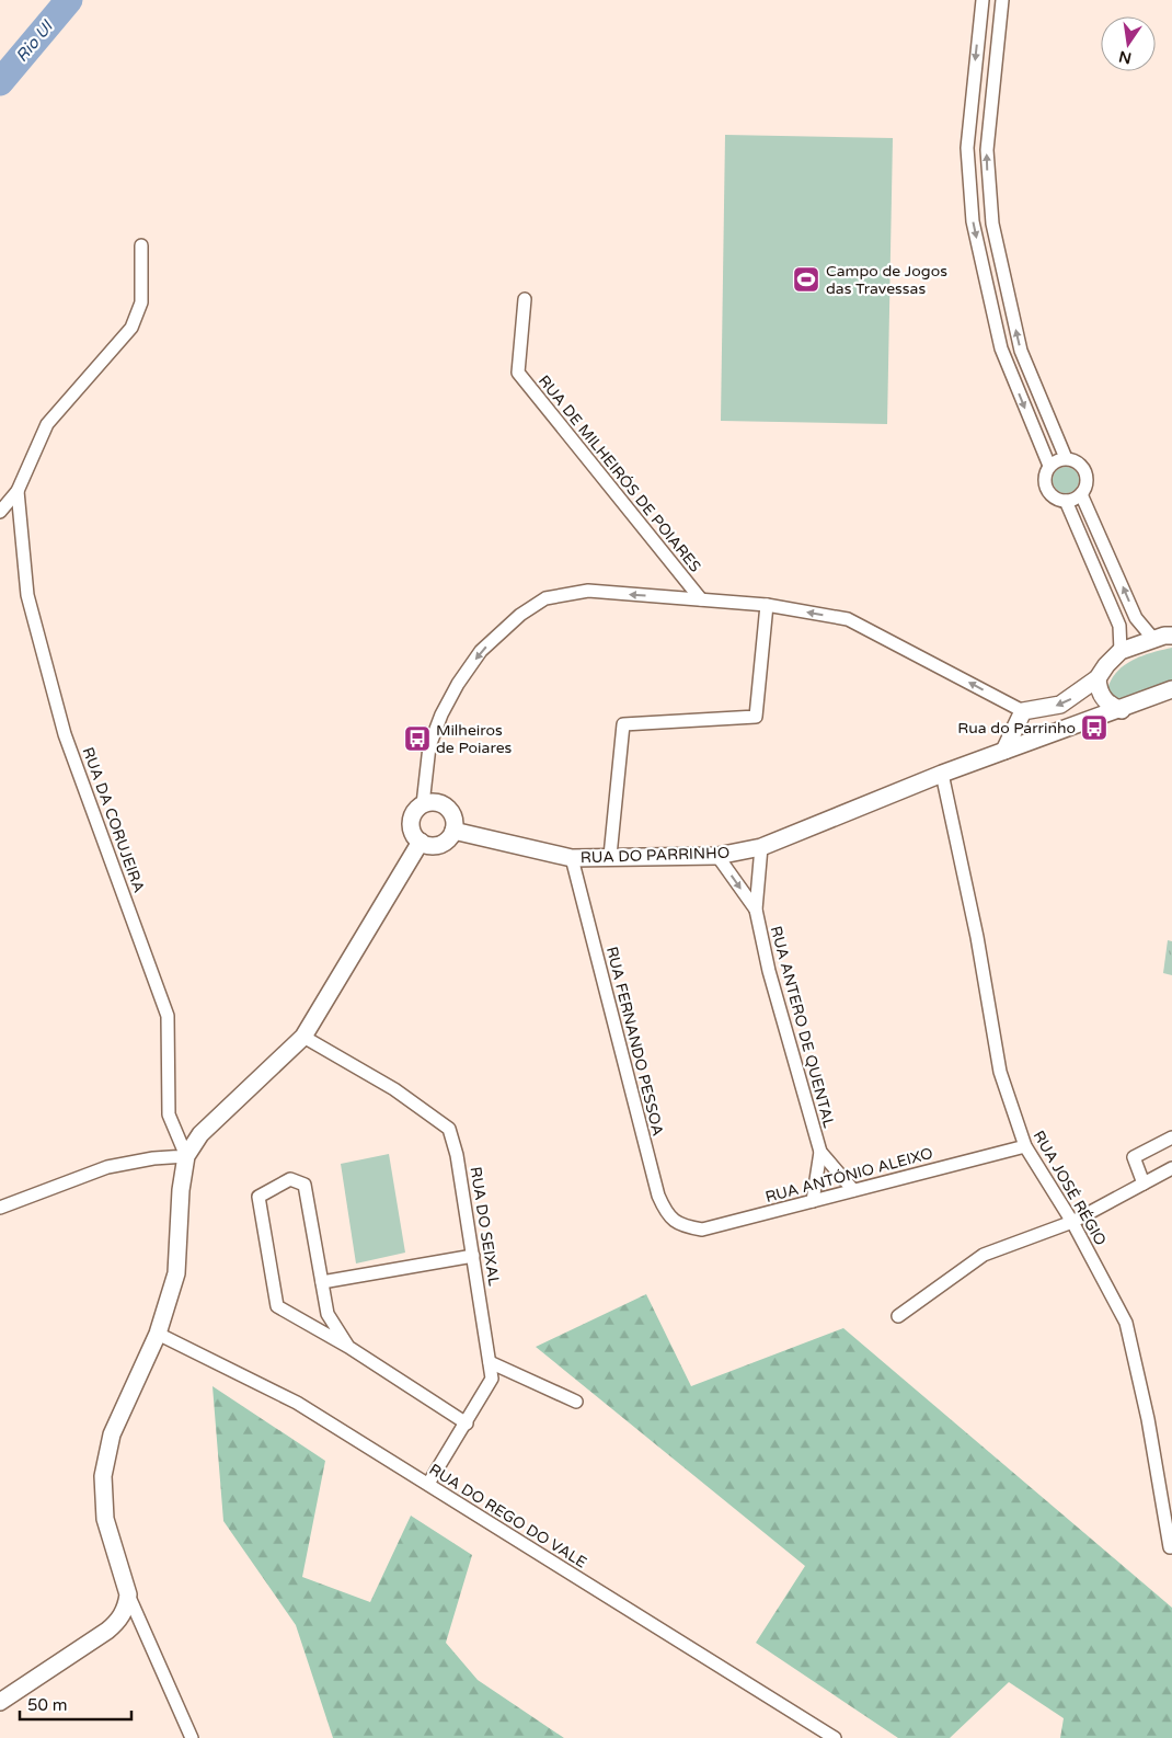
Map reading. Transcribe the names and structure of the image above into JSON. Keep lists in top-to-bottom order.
{
  "streets": {
    "street": [
      "RUA DE MILHEIRÓS DE POIARES",
      "RUA DA CORUJEIRA",
      "RUA DO PARRINHO",
      "RUA ANTERO DE QUENTAL",
      "RUA FERNANDO PESSOA",
      "RUA ANTÓNIO ALEIXO",
      "RUA JOSÉ RÉGIO",
      "RUA DO SEIXAL",
      "RUA DO REGO DO VALE"
    ]
  },
  "crossings": [
    ["RUA DO PARRINHO", "RUA ANTERO DE QUENTAL"],
    ["RUA DO PARRINHO", "RUA FERNANDO PESSOA"],
    ["RUA DO PARRINHO", "RUA JOSÉ RÉGIO"],
    ["RUA ANTERO DE QUENTAL", "RUA ANTÓNIO ALEIXO"],
    ["RUA FERNANDO PESSOA", "RUA ANTÓNIO ALEIXO"],
    ["RUA ANTÓNIO ALEIXO", "RUA JOSÉ RÉGIO"],
    ["RUA DO SEIXAL", "RUA DO REGO DO VALE"]
  ],
  "water": ["Rio Ul"],
  "places": {
    "sports": ["Campo de Jogos das Travessas"],
    "bus stop": ["Rua do Parrinho", "Milheiros de Poiares"]
  },
  "scale_bar": "50 m",
  "north": "bottom"
}
